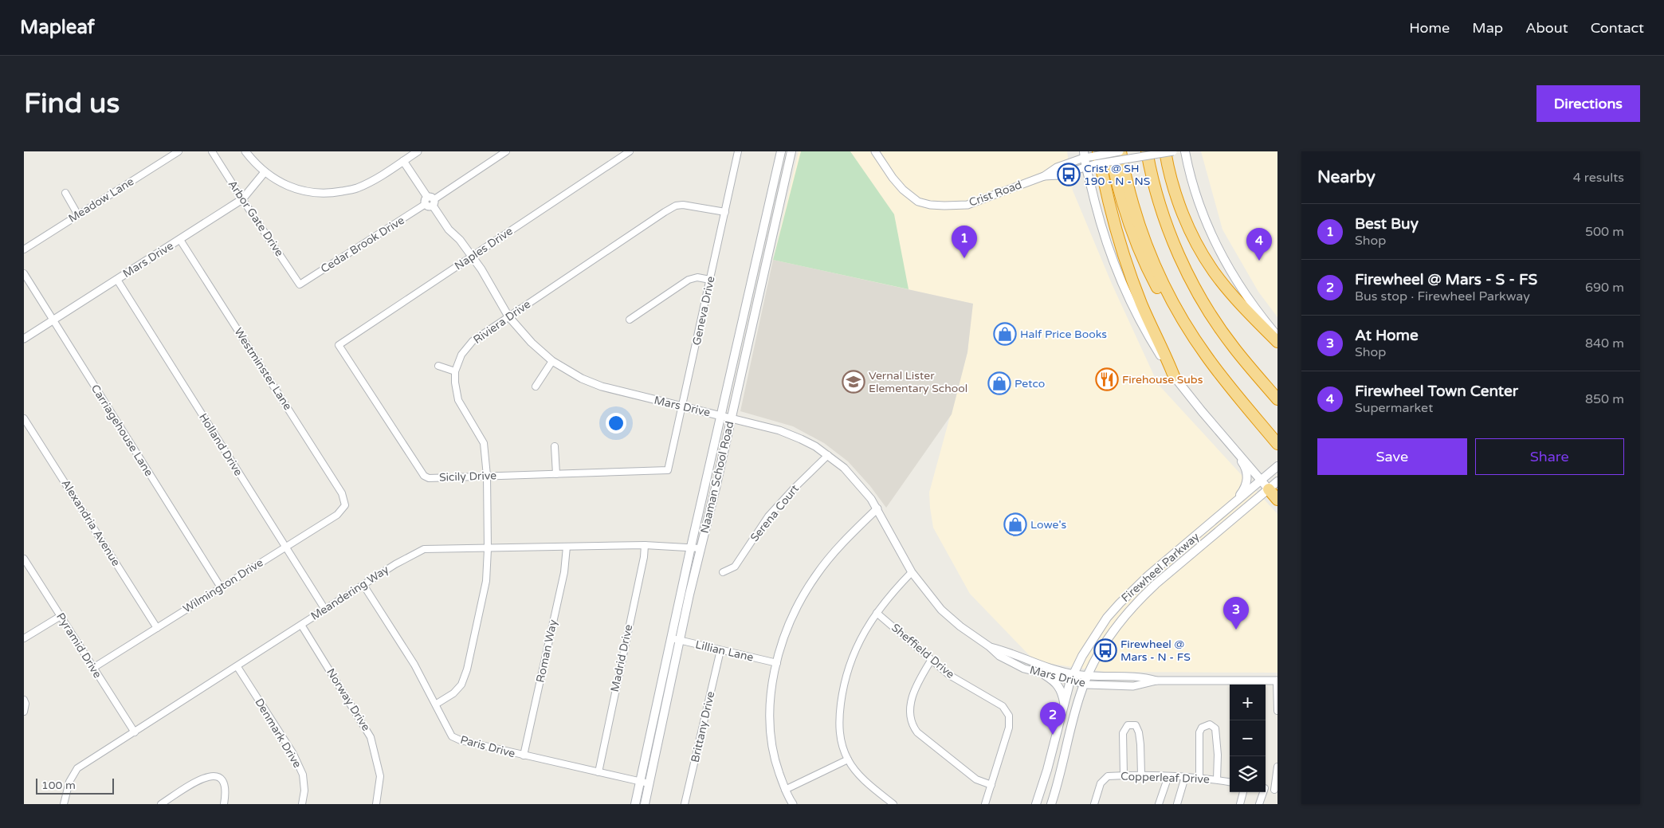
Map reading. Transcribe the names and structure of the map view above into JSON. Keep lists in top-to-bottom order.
{
  "streets": {
    "main road": ["Naaman School Road", "Firewheel Parkway"],
    "street": [
      "Crist Road",
      "Meadow Lane",
      "Arbor Gate Drive",
      "Cedar Brook Drive",
      "Naples Drive",
      "Mars Drive",
      "Geneva Drive",
      "Riviera Drive",
      "Westminster Lane",
      "Carriagehouse Lane",
      "Holland Drive",
      "Sicily Drive",
      "Serena Court",
      "Alexandria Avenue",
      "Wilmington Drive",
      "Meandering Way",
      "Pyramid Drive",
      "Roman Way",
      "Lillian Lane",
      "Sheffield Drive",
      "Madrid Drive",
      "Norway Drive",
      "Brittany Drive",
      "Denmark Drive",
      "Paris Drive",
      "Copperleaf Drive"
    ]
  },
  "crossings": [
    ["Arbor Gate Drive", "Cedar Brook Drive"],
    ["Arbor Gate Drive", "Mars Drive"],
    ["Cedar Brook Drive", "Mars Drive"],
    ["Naples Drive", "Mars Drive"],
    ["Naples Drive", "Sicily Drive"],
    ["Mars Drive", "Geneva Drive"],
    ["Mars Drive", "Riviera Drive"],
    ["Mars Drive", "Westminster Lane"],
    ["Mars Drive", "Carriagehouse Lane"],
    ["Mars Drive", "Holland Drive"],
    ["Mars Drive", "Naaman School Road"],
    ["Mars Drive", "Serena Court"],
    ["Mars Drive", "Firewheel Parkway"],
    ["Geneva Drive", "Riviera Drive"],
    ["Geneva Drive", "Sicily Drive"],
    ["Riviera Drive", "Sicily Drive"],
    ["Riviera Drive", "Meandering Way"],
    ["Riviera Drive", "Paris Drive"],
    ["Westminster Lane", "Wilmington Drive"],
    ["Carriagehouse Lane", "Wilmington Drive"],
    ["Holland Drive", "Wilmington Drive"],
    ["Holland Drive", "Meandering Way"],
    ["Naaman School Road", "Meandering Way"],
    ["Naaman School Road", "Lillian Lane"],
    ["Naaman School Road", "Paris Drive"],
    ["Alexandria Avenue", "Wilmington Drive"],
    ["Wilmington Drive", "Pyramid Drive"],
    ["Meandering Way", "Pyramid Drive"],
    ["Meandering Way", "Roman Way"],
    ["Meandering Way", "Madrid Drive"],
    ["Meandering Way", "Norway Drive"],
    ["Meandering Way", "Denmark Drive"],
    ["Meandering Way", "Paris Drive"],
    ["Roman Way", "Paris Drive"],
    ["Lillian Lane", "Brittany Drive"],
    ["Madrid Drive", "Paris Drive"]
  ],
  "places": {
    "bus stop": ["Crist @ SH 190 - N - NS", "Firewheel @ Mars - N - FS"],
    "shop": ["Half Price Books", "Petco", "Lowe's"],
    "restaurant": ["Firehouse Subs"],
    "school or university": ["Vernal Lister Elementary School"]
  },
  "scale_bar": "100 m",
  "page": {
    "header": "Mapleaf",
    "nav": [
      "Home",
      "Map",
      "About",
      "Contact"
    ],
    "buttons": [
      "Directions",
      ["Save", "Share"]
    ],
    "title": "Find us",
    "heading": ["Nearby", "4 results"],
    "list": [
      {
        "mark": "1",
        "name": "Best Buy",
        "note": "Shop",
        "value": "500 m"
      },
      {
        "mark": "2",
        "name": "Firewheel @ Mars - S - FS",
        "note": "Bus stop · Firewheel Parkway",
        "value": "690 m"
      },
      {
        "mark": "3",
        "name": "At Home",
        "note": "Shop",
        "value": "840 m"
      },
      {
        "mark": "4",
        "name": "Firewheel Town Center",
        "note": "Supermarket",
        "value": "850 m"
      }
    ],
    "pins": [
      "1",
      "4",
      "3",
      "2"
    ],
    "map_buttons": ["+", "−"],
    "scale": "100 m"
  }
}
